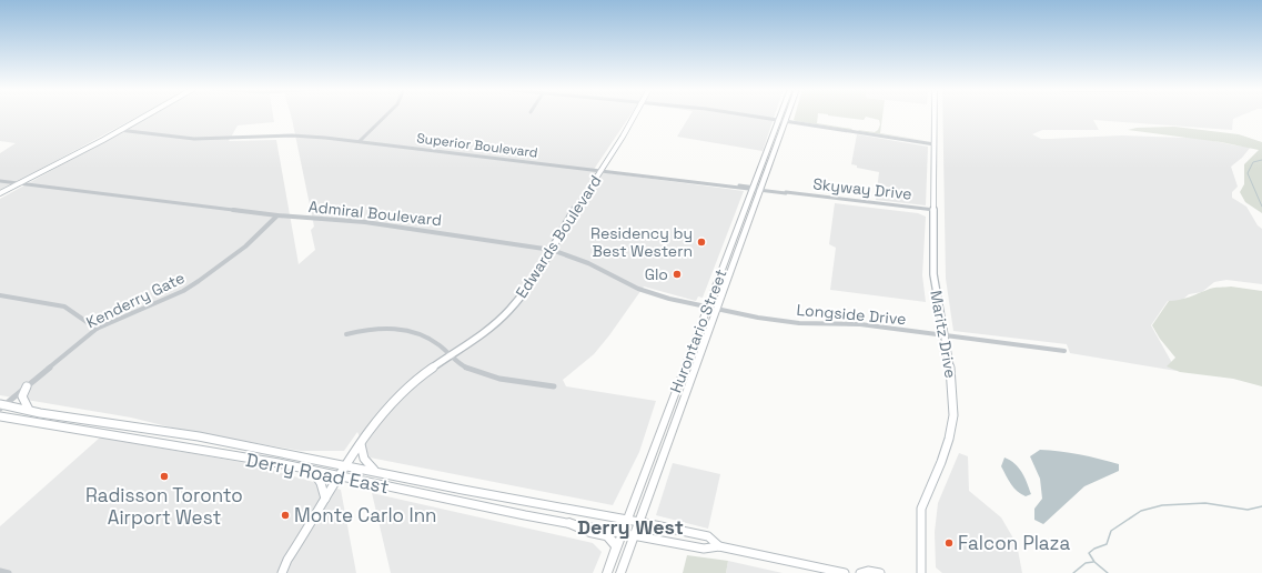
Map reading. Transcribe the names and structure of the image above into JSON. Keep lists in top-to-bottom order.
{
  "streets": {
    "main road": [
      "Edwards Boulevard",
      "Hurontario Street",
      "Maritz Drive",
      "Derry Road East"
    ],
    "street": [
      "Superior Boulevard",
      "Skyway Drive",
      "Admiral Boulevard",
      "Kenderry Gate",
      "Longside Drive"
    ]
  },
  "crossings": [
    ["Superior Boulevard", "Skyway Drive"],
    ["Superior Boulevard", "Edwards Boulevard"],
    ["Superior Boulevard", "Hurontario Street"],
    ["Skyway Drive", "Hurontario Street"],
    ["Skyway Drive", "Maritz Drive"],
    ["Admiral Boulevard", "Edwards Boulevard"],
    ["Admiral Boulevard", "Kenderry Gate"],
    ["Admiral Boulevard", "Longside Drive"],
    ["Admiral Boulevard", "Hurontario Street"],
    ["Edwards Boulevard", "Derry Road East"],
    ["Kenderry Gate", "Derry Road East"],
    ["Longside Drive", "Hurontario Street"],
    ["Longside Drive", "Maritz Drive"],
    ["Hurontario Street", "Derry Road East"]
  ],
  "districts": ["Derry West"],
  "places": [
    "Residency by Best Western",
    "Glo",
    "Radisson Toronto Airport West",
    "Monte Carlo Inn",
    "Falcon Plaza"
  ]
}
